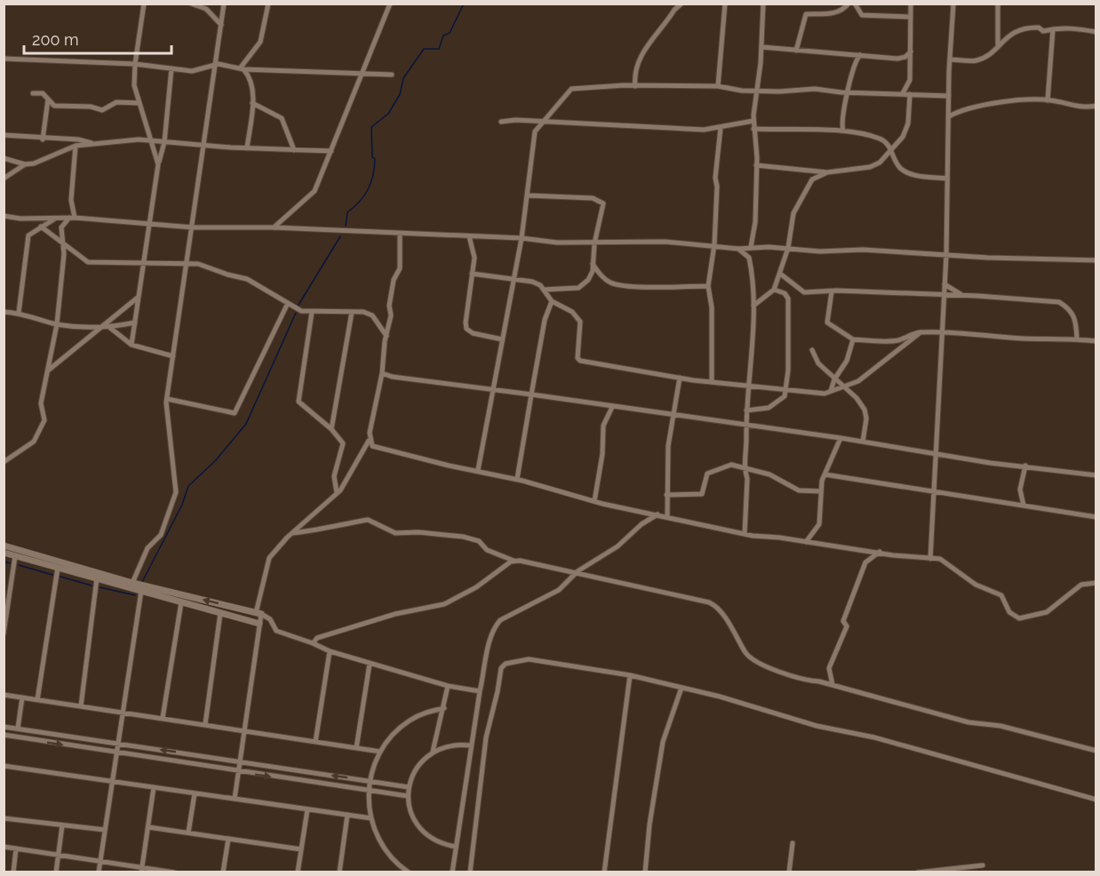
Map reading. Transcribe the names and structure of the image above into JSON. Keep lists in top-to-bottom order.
{
  "scale_bar": "200 m"
}
